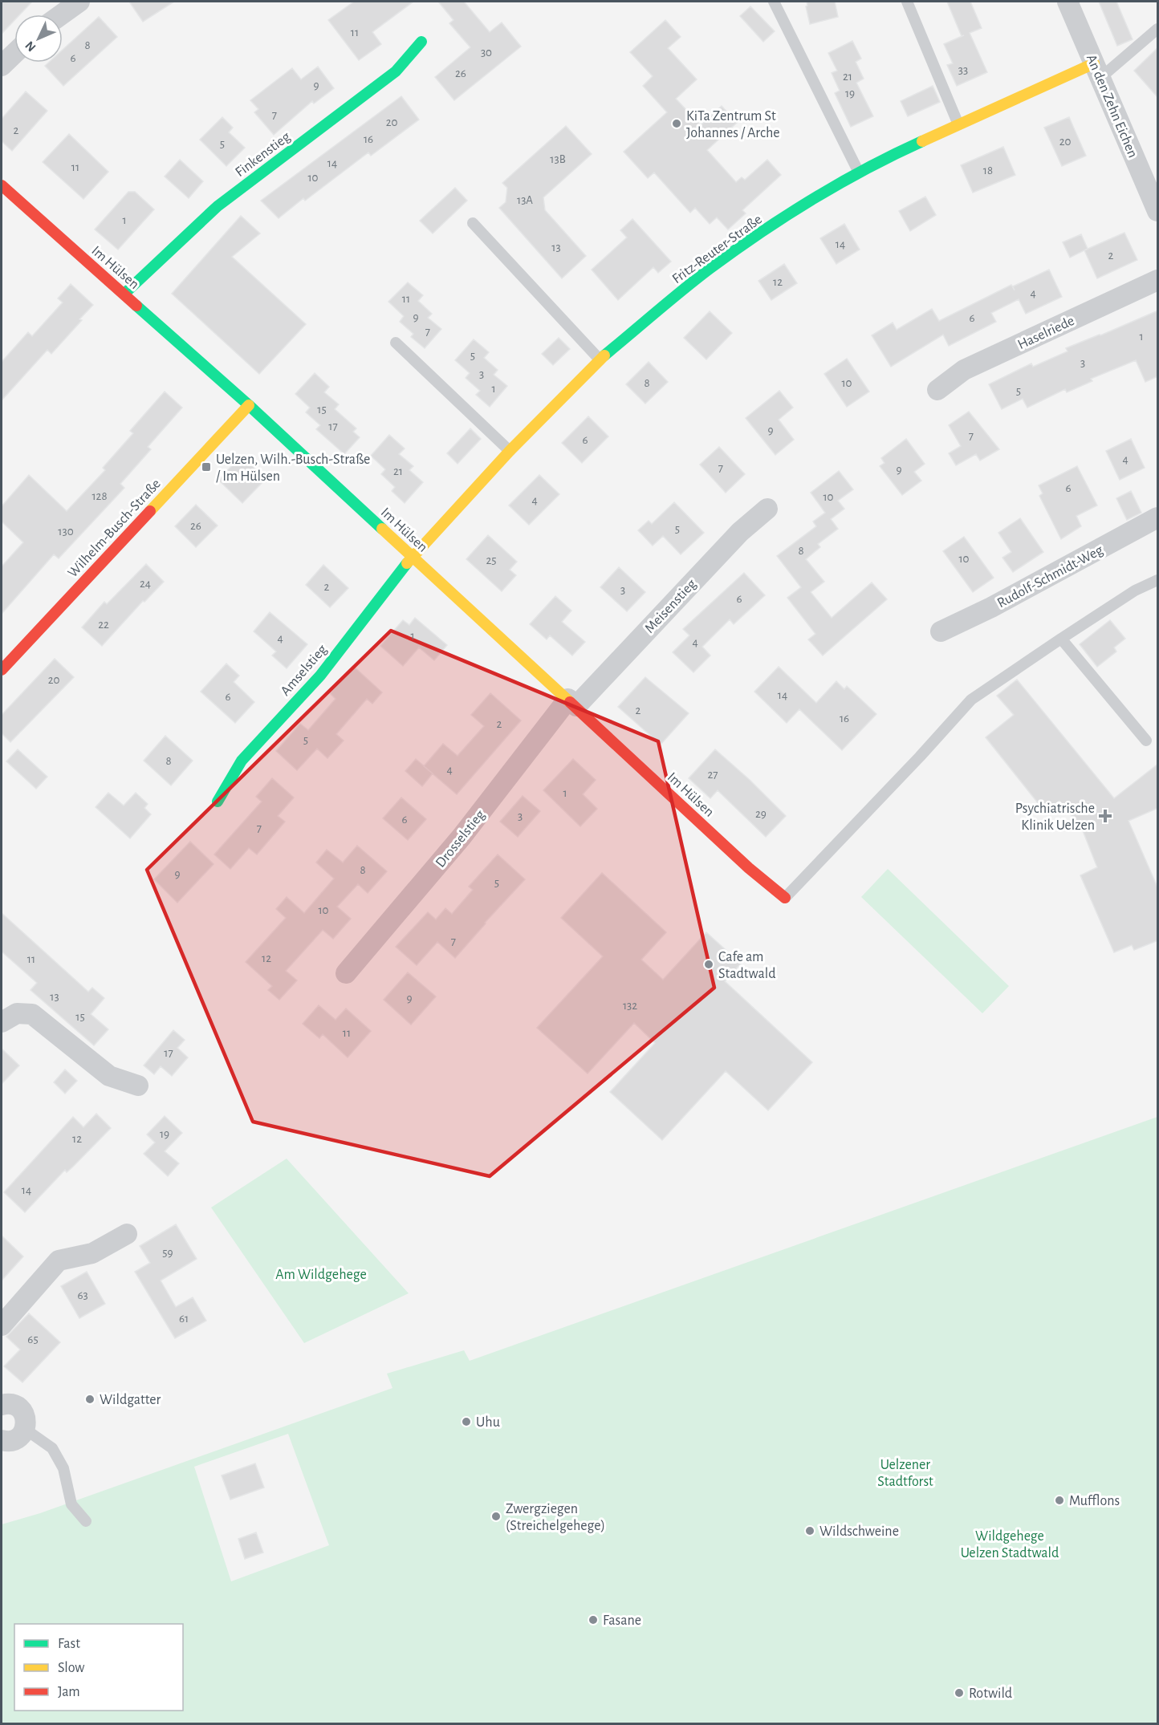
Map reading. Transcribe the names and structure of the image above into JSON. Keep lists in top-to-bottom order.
{
  "streets": {
    "street": [
      "An den Zehn Eichen",
      "Finkenstieg",
      "Fritz-Reuter-Straße",
      "Im Hülsen",
      "Haselriede",
      "Wilhelm-Busch-Straße",
      "Rudolf-Schmidt-Weg",
      "Meisenstieg",
      "Amselstieg",
      "Drosselstieg"
    ]
  },
  "crossings": [
    ["An den Zehn Eichen", "Fritz-Reuter-Straße"],
    ["Finkenstieg", "Im Hülsen"],
    ["Fritz-Reuter-Straße", "Im Hülsen"],
    ["Fritz-Reuter-Straße", "Amselstieg"],
    ["Im Hülsen", "Wilhelm-Busch-Straße"],
    ["Im Hülsen", "Meisenstieg"],
    ["Im Hülsen", "Amselstieg"],
    ["Im Hülsen", "Drosselstieg"],
    ["Meisenstieg", "Drosselstieg"]
  ],
  "parks": ["Am Wildgehege", "Uelzener Stadtforst", "Wildgehege Uelzen Stadtwald"],
  "places": {
    "other": [
      "KiTa Zentrum St Johannes / Arche",
      "Cafe am Stadtwald",
      "Wildgatter",
      "Uhu",
      "Mufflons",
      "Zwergziegen (Streichelgehege)",
      "Wildschweine",
      "Fasane",
      "Rotwild"
    ],
    "transit": ["Uelzen, Wilh.-Busch-Straße / Im Hülsen"],
    "health": ["Psychiatrische Klinik Uelzen"]
  },
  "house_numbers": [
    "11",
    "8",
    "30",
    "6",
    "33",
    "26",
    "21",
    "9",
    "19",
    "7",
    "20",
    "2",
    "16",
    "20",
    "5",
    "13B",
    "14",
    "11",
    "18",
    "10",
    "13A",
    "1",
    "14",
    "13",
    "2",
    "12",
    "4",
    "11",
    "9",
    "6",
    "7",
    "1",
    "5",
    "3",
    "3",
    "8",
    "10",
    "1",
    "5",
    "15",
    "17",
    "9",
    "7",
    "6",
    "4",
    "7",
    "9",
    "21",
    "6",
    "128",
    "10",
    "4",
    "26",
    "5",
    "130",
    "8",
    "10",
    "25",
    "24",
    "2",
    "3",
    "6",
    "22",
    "1",
    "4",
    "4",
    "20",
    "14",
    "6",
    "2",
    "16",
    "2",
    "5",
    "8",
    "4",
    "27",
    "1",
    "29",
    "3",
    "6",
    "7",
    "8",
    "9",
    "5",
    "10",
    "7",
    "12",
    "11",
    "13",
    "9",
    "132",
    "15",
    "11",
    "17",
    "19",
    "12",
    "14",
    "59",
    "63",
    "61",
    "65"
  ],
  "legend": ["Fast", "Slow", "Jam"],
  "north": "bottom left"
}
